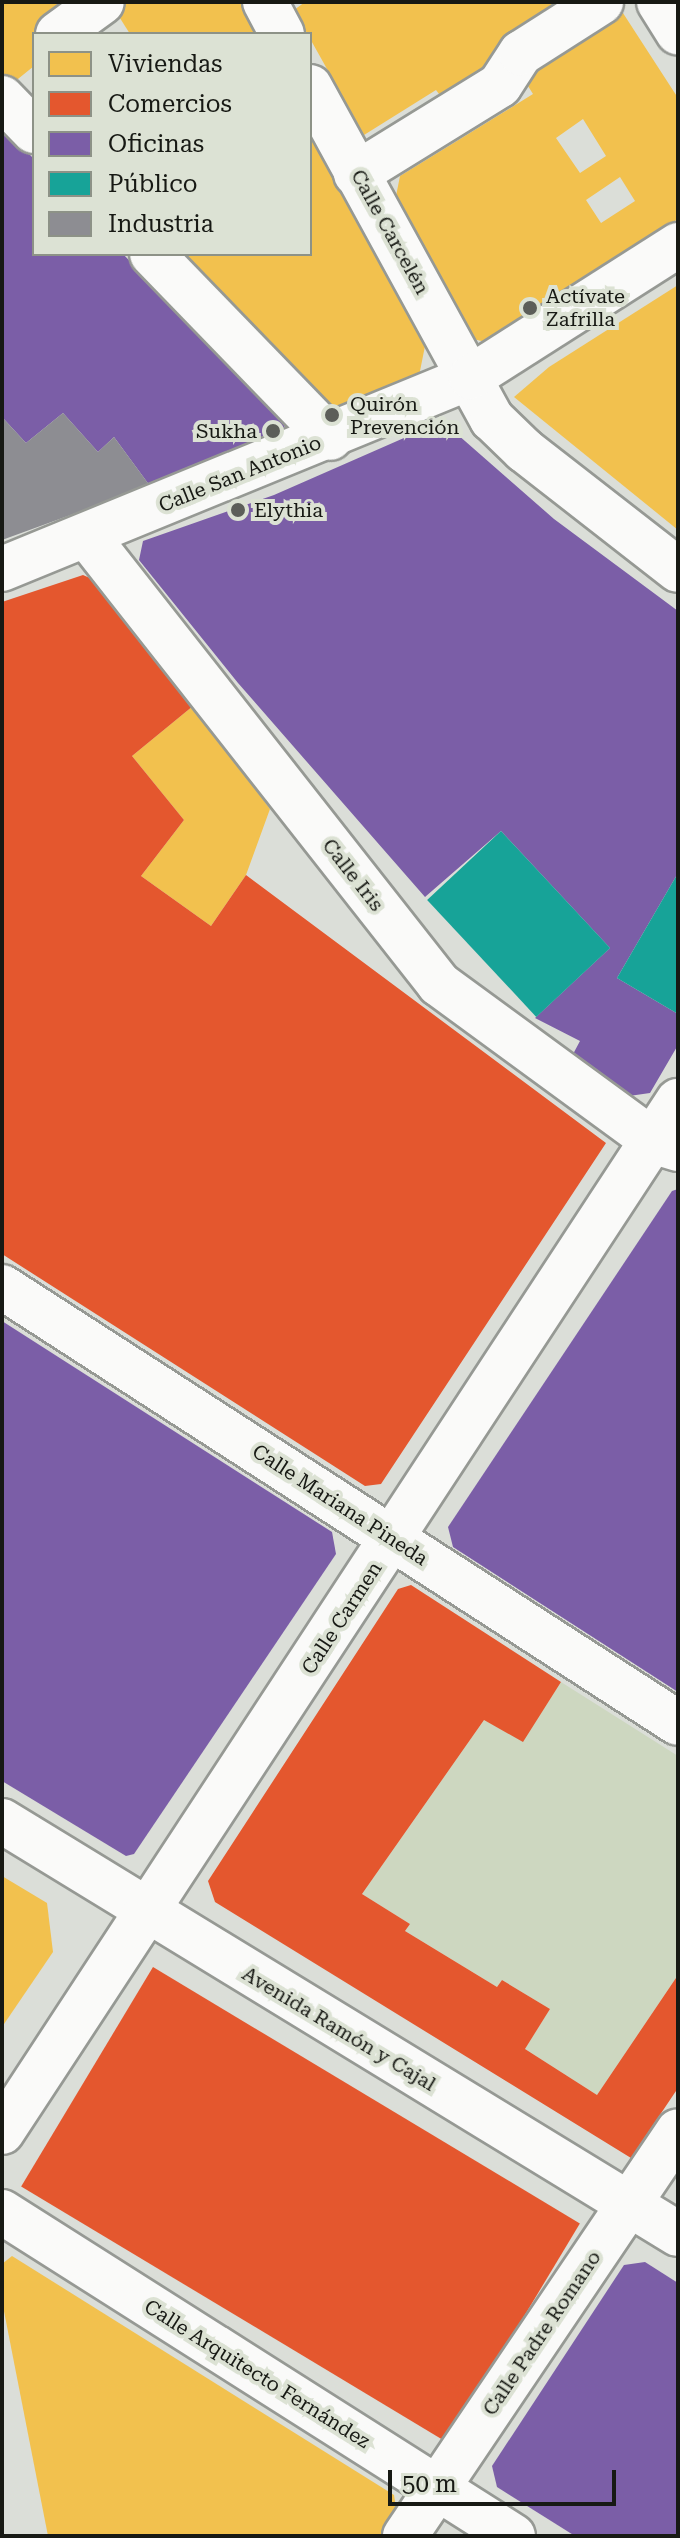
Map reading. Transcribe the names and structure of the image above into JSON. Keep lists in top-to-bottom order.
{
  "streets": {
    "street": [
      "Calle Carcelén",
      "Calle San Antonio",
      "Calle Iris",
      "Calle Mariana Pineda",
      "Calle Carmen",
      "Avenida Ramón y Cajal",
      "Calle Padre Romano",
      "Calle Arquitecto Fernández"
    ]
  },
  "crossings": [
    ["Calle Carcelén", "Calle San Antonio"],
    ["Calle San Antonio", "Calle Iris"],
    ["Calle Iris", "Calle Carmen"],
    ["Calle Mariana Pineda", "Calle Carmen"],
    ["Calle Carmen", "Avenida Ramón y Cajal"],
    ["Avenida Ramón y Cajal", "Calle Padre Romano"],
    ["Calle Padre Romano", "Calle Arquitecto Fernández"]
  ],
  "places": [
    "Actívate Zafrilla",
    "Quirón Prevención",
    "Sukha",
    "Elythia"
  ],
  "legend": [
    "Viviendas",
    "Comercios",
    "Oficinas",
    "Público",
    "Industria"
  ],
  "scale_bar": "50 m"
}
